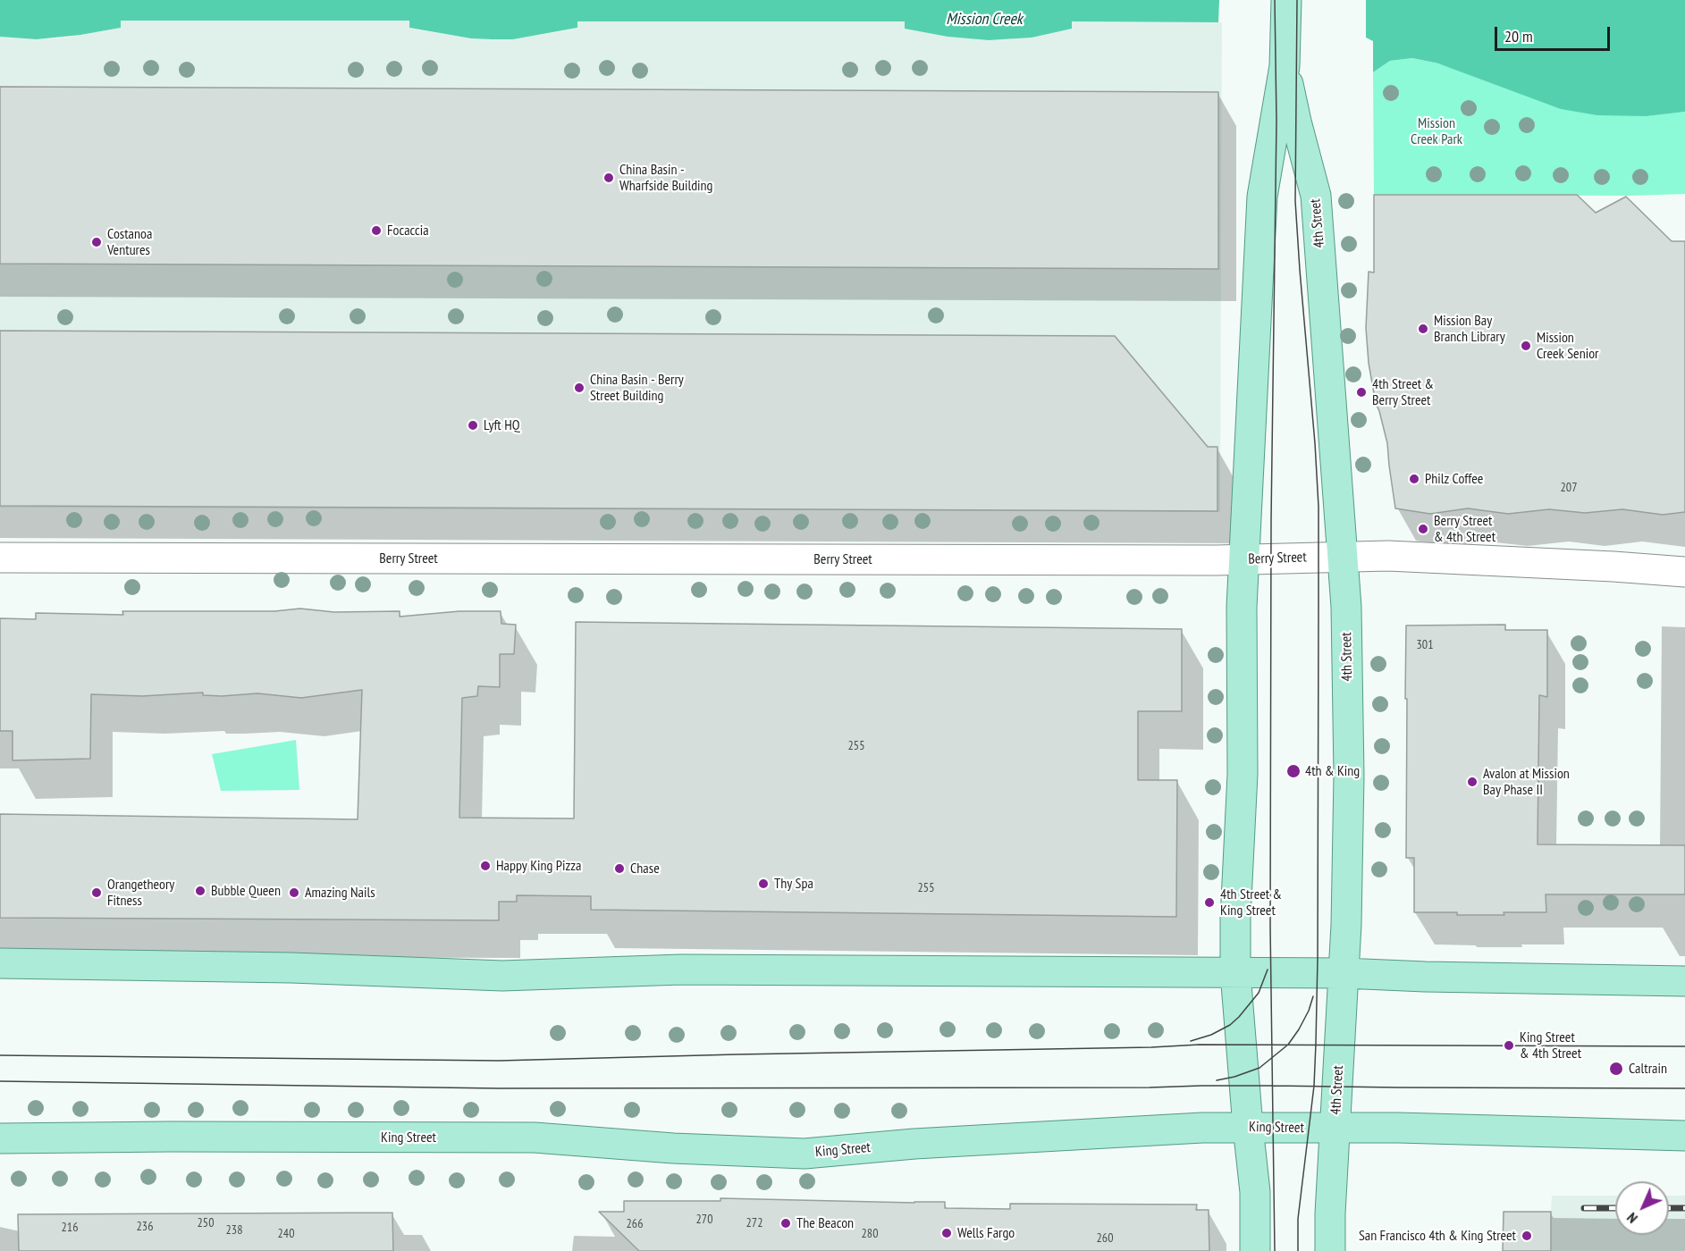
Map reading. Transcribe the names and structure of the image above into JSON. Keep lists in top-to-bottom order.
{
  "streets": {
    "main road": ["4th Street", "King Street"],
    "street": ["Berry Street"]
  },
  "crossings": [
    ["4th Street", "Berry Street"],
    ["4th Street", "King Street"]
  ],
  "water": ["Mission Creek"],
  "parks": ["Mission Creek Park"],
  "places": [
    "China Basin - Wharfside Building",
    "Focaccia",
    "Costanoa Ventures",
    "Mission Bay Branch Library",
    "Mission Creek Senior",
    "China Basin - Berry Street Building",
    "4th Street & Berry Street",
    "Lyft HQ",
    "Philz Coffee",
    "Berry Street & 4th Street",
    "4th & King",
    "Avalon at Mission Bay Phase II",
    "Happy King Pizza",
    "Chase",
    "Thy Spa",
    "Bubble Queen",
    "Orangetheory Fitness",
    "Amazing Nails",
    "4th Street & King Street",
    "King Street & 4th Street",
    "Caltrain",
    "The Beacon",
    "Wells Fargo",
    "San Francisco 4th & King Street"
  ],
  "house_numbers": [
    "207",
    "301",
    "255",
    "255",
    "270",
    "250",
    "272",
    "266",
    "236",
    "216",
    "238",
    "240",
    "280",
    "260"
  ],
  "scale_bar": "20 m",
  "north": "bottom left"
}
